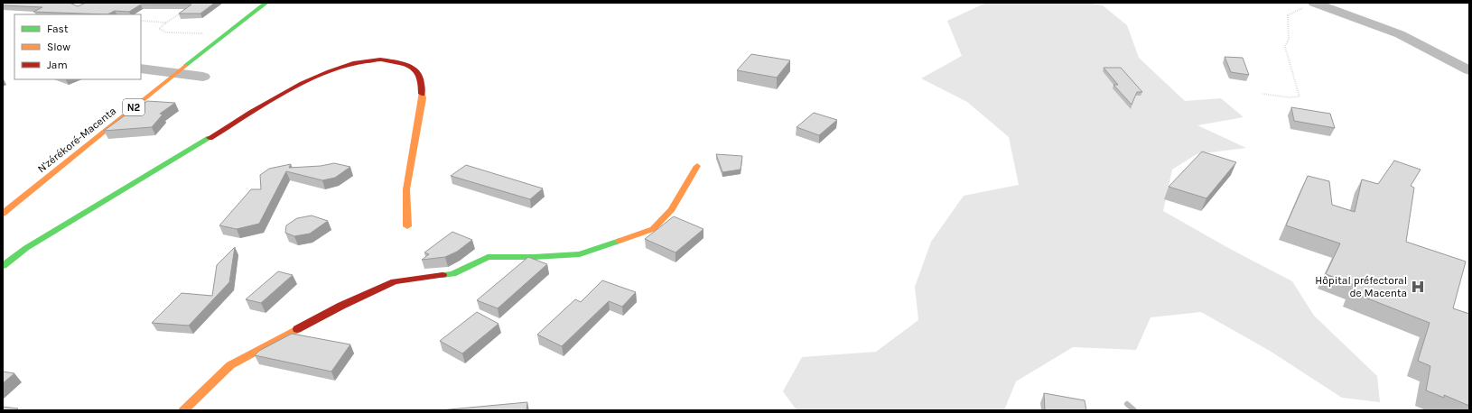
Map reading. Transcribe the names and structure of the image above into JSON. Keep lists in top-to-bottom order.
{
  "streets": {
    "main road": ["N2", "N'zérékoré-Macenta"]
  },
  "places": {
    "hospital": ["Hôpital préfectoral de Macenta"]
  },
  "legend": ["Fast", "Slow", "Jam"]
}
